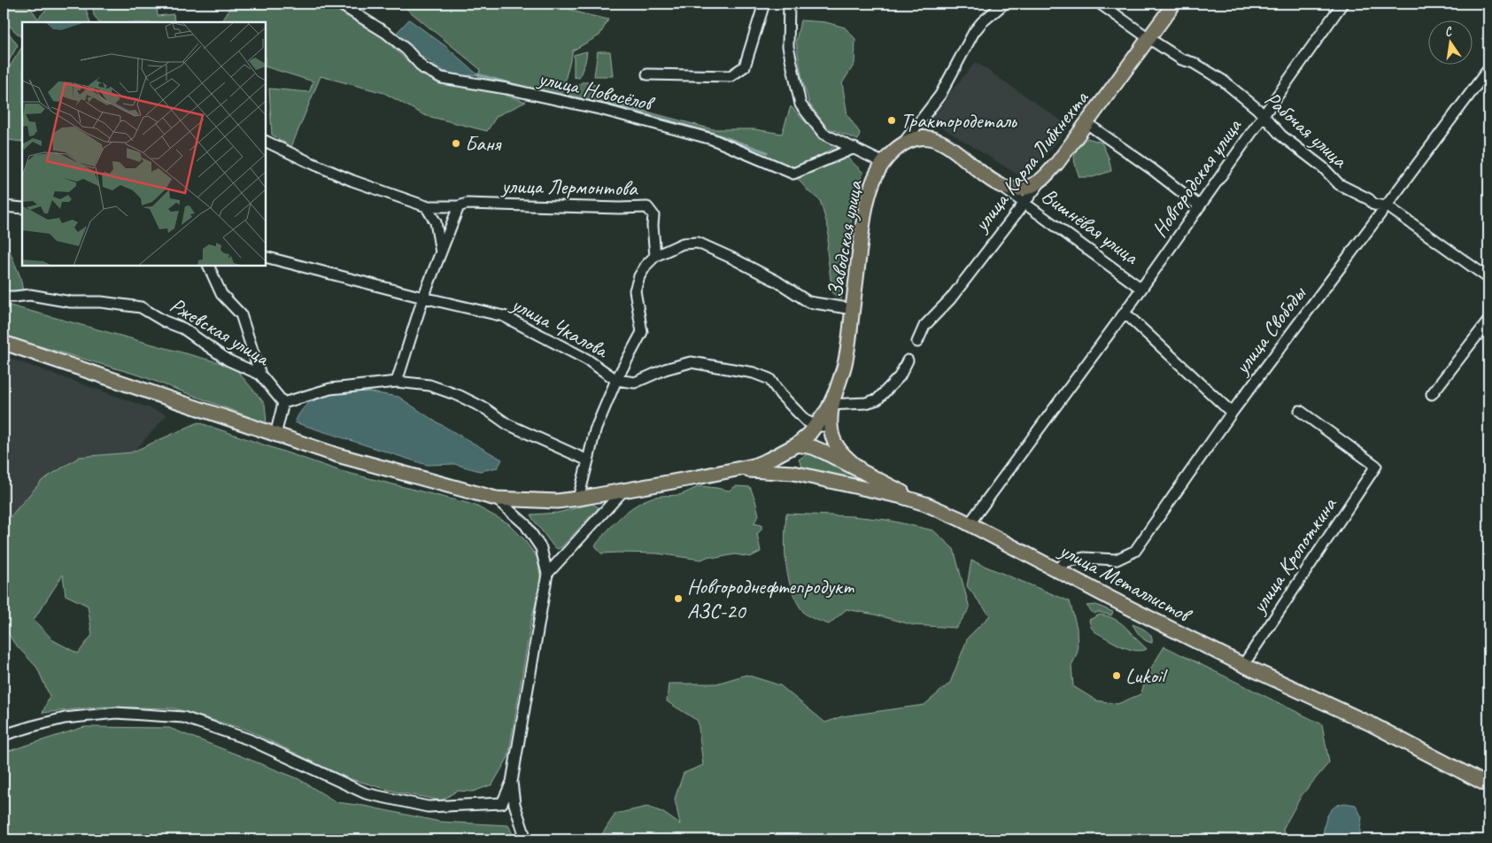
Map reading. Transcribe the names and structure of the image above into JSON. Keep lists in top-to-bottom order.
{
  "streets": {
    "main road": [
      "улица Карла Либкнехта",
      "Вишнёвая улица",
      "Заводская улица",
      "улица Металлистов"
    ],
    "street": [
      "улица Новосёлов",
      "Рабочая улица",
      "Новгородская улица",
      "улица Лермонтова",
      "улица Чкалова",
      "улица Свободы",
      "Ржевская улица",
      "улица Кропоткина"
    ]
  },
  "crossings": [
    ["Рабочая улица", "улица Карла Либкнехта"],
    ["Рабочая улица", "Новгородская улица"],
    ["Рабочая улица", "улица Свободы"],
    ["улица Карла Либкнехта", "Вишнёвая улица"],
    ["Новгородская улица", "Вишнёвая улица"],
    ["Новгородская улица", "улица Металлистов"],
    ["Вишнёвая улица", "Заводская улица"],
    ["улица Свободы", "улица Металлистов"],
    ["улица Кропоткина", "улица Металлистов"]
  ],
  "places": [
    "Трактородеталь",
    "Баня",
    "Новгороднефтепродукт АЗС-20",
    "Lukoil"
  ],
  "north": "top"
}
